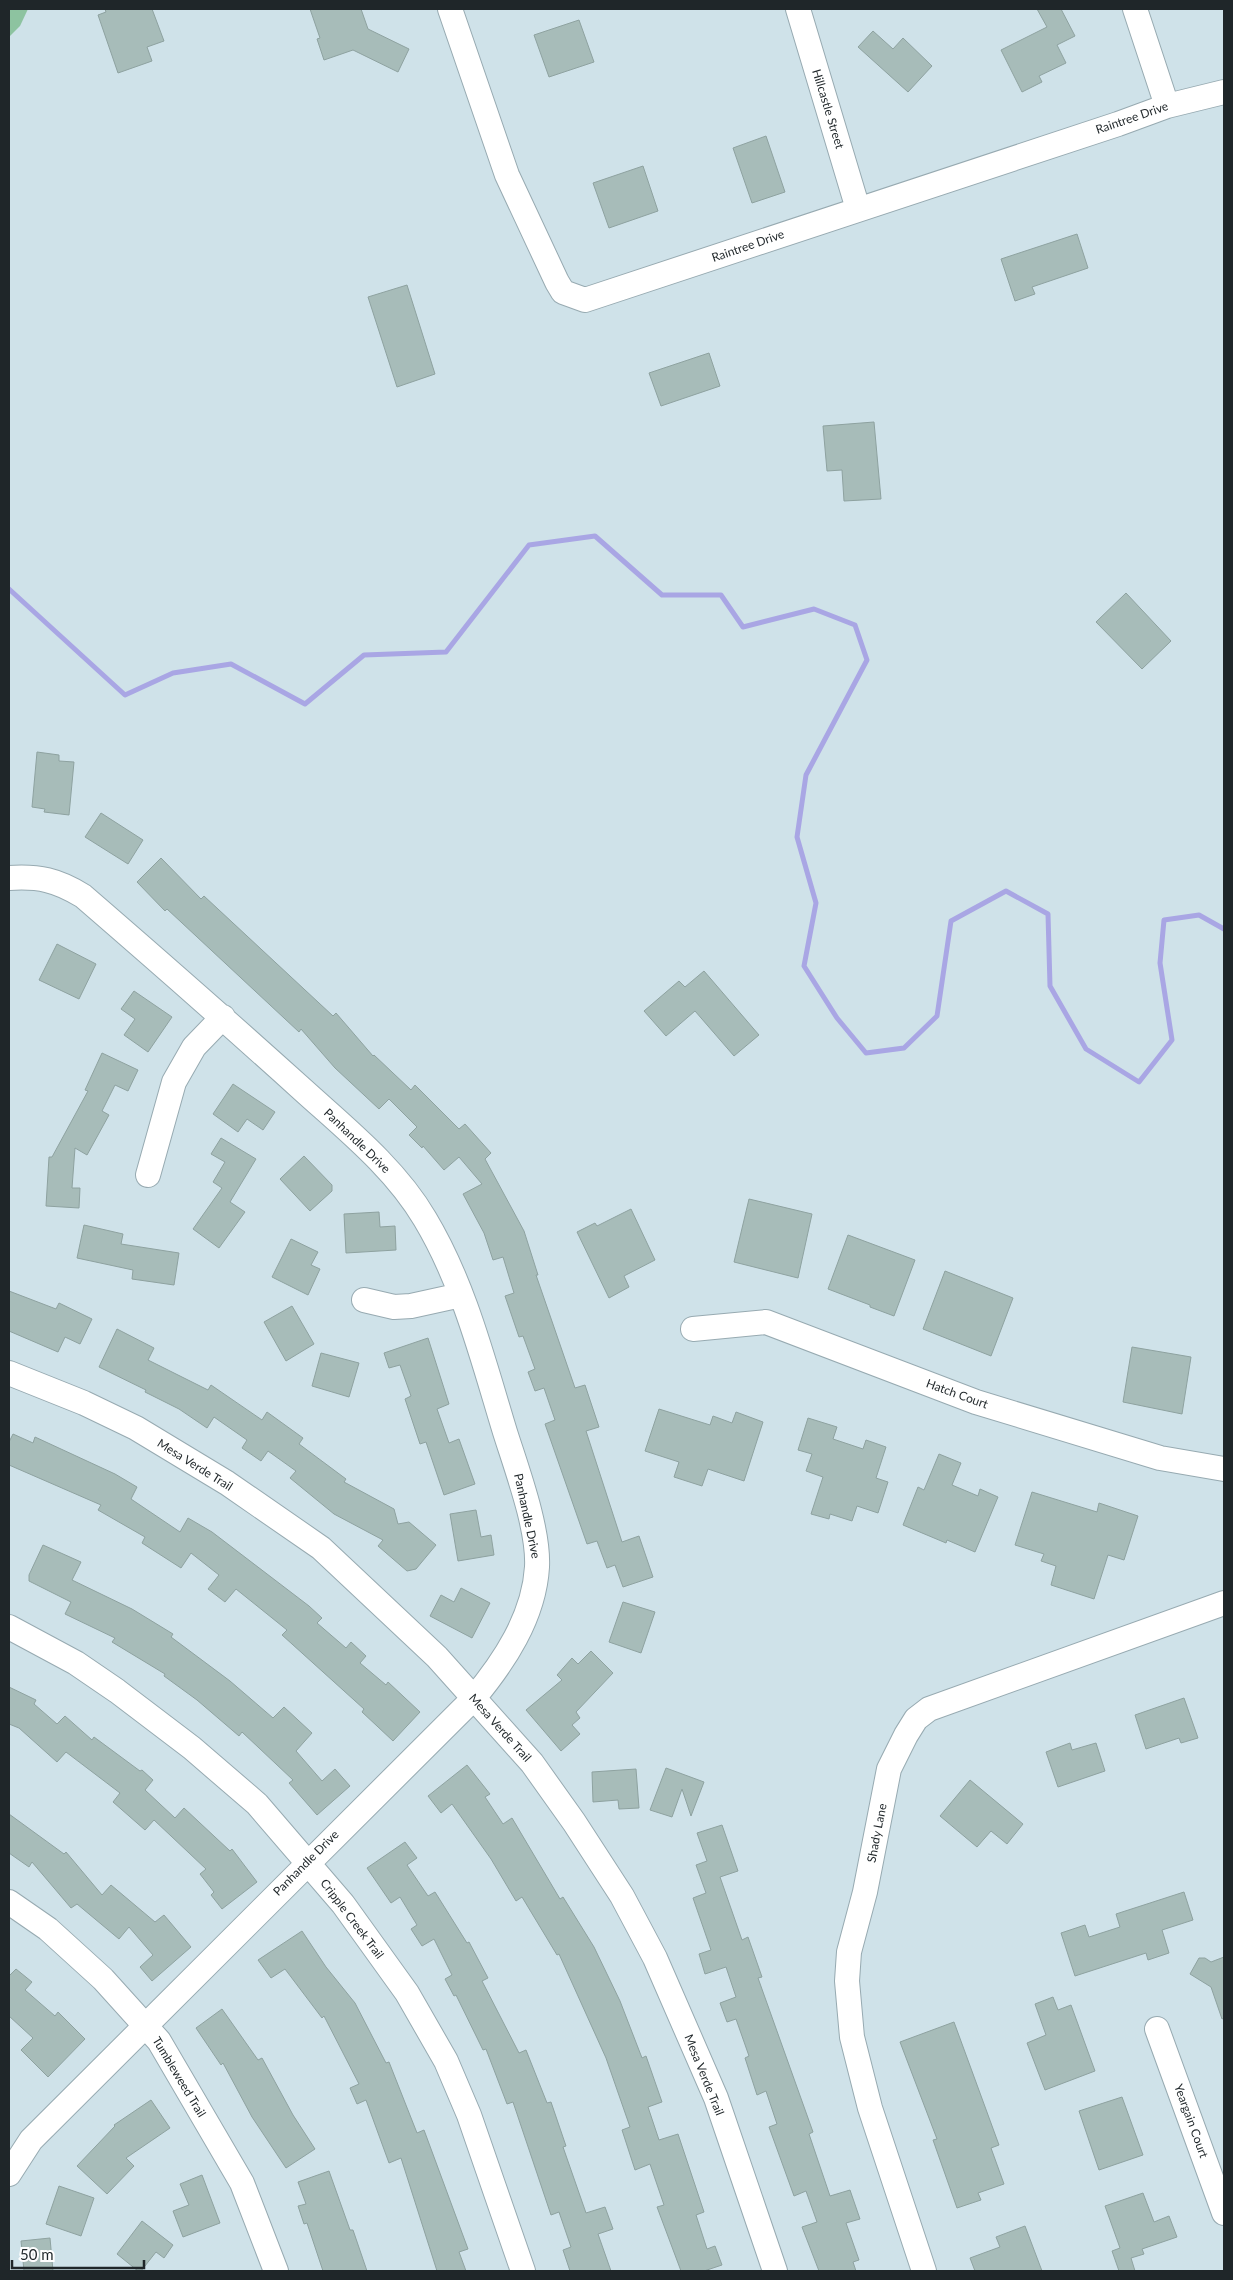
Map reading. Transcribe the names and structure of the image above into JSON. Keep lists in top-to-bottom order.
{
  "streets": {
    "street": [
      "Hillcastle Street",
      "Raintree Drive",
      "Panhandle Drive",
      "Hatch Court",
      "Mesa Verde Trail",
      "Shady Lane",
      "Cripple Creek Trail",
      "Tumbleweed Trail",
      "Yeargain Court"
    ]
  },
  "crossings": [
    ["Hillcastle Street", "Raintree Drive"],
    ["Panhandle Drive", "Mesa Verde Trail"],
    ["Panhandle Drive", "Cripple Creek Trail"],
    ["Panhandle Drive", "Tumbleweed Trail"]
  ],
  "scale_bar": "50 m"
}
